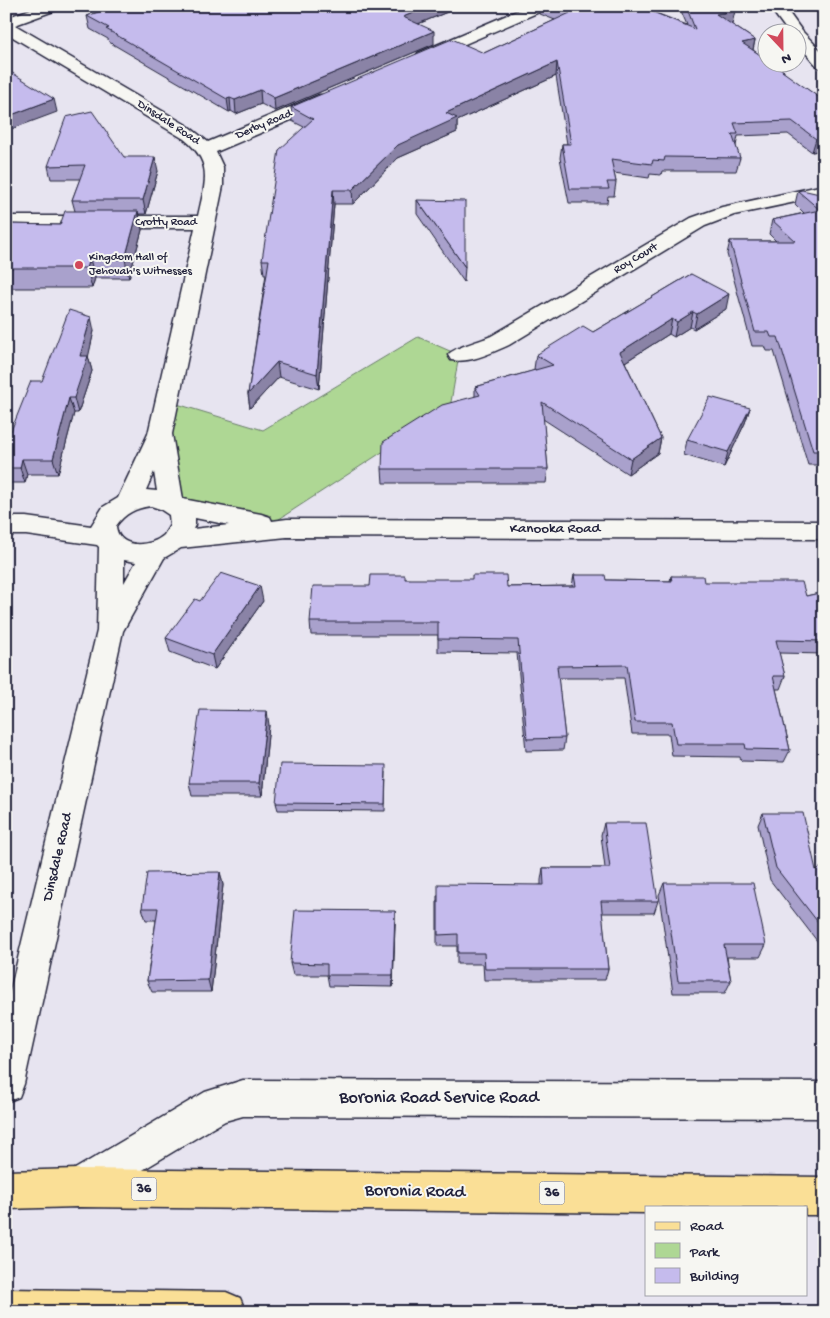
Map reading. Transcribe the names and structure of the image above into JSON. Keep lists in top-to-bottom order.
{
  "streets": {
    "main road": ["36", "Boronia Road"],
    "street": [
      "Dinsdale Road",
      "Derby Road",
      "Crotty Road",
      "Roy Court",
      "Kanooka Road",
      "Boronia Road Service Road"
    ]
  },
  "crossings": [
    ["Dinsdale Road", "Derby Road"],
    ["Dinsdale Road", "Crotty Road"],
    ["Dinsdale Road", "Kanooka Road"],
    ["Boronia Road Service Road", "Boronia Road"]
  ],
  "places": ["Kingdom Hall of Jehovah's Witnesses"],
  "legend": ["Road", "Park", "Building"],
  "north": "bottom"
}
